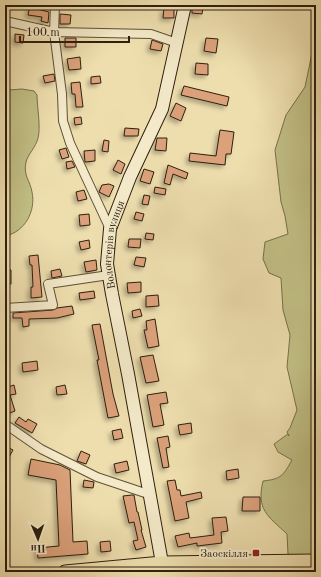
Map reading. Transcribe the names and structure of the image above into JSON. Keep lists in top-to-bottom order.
{
  "streets": {
    "street": ["Волонтерів вулиця"]
  },
  "places": {
    "transit": ["Заоскілля"]
  },
  "scale_bar": "100 m",
  "north": "bottom"
}
